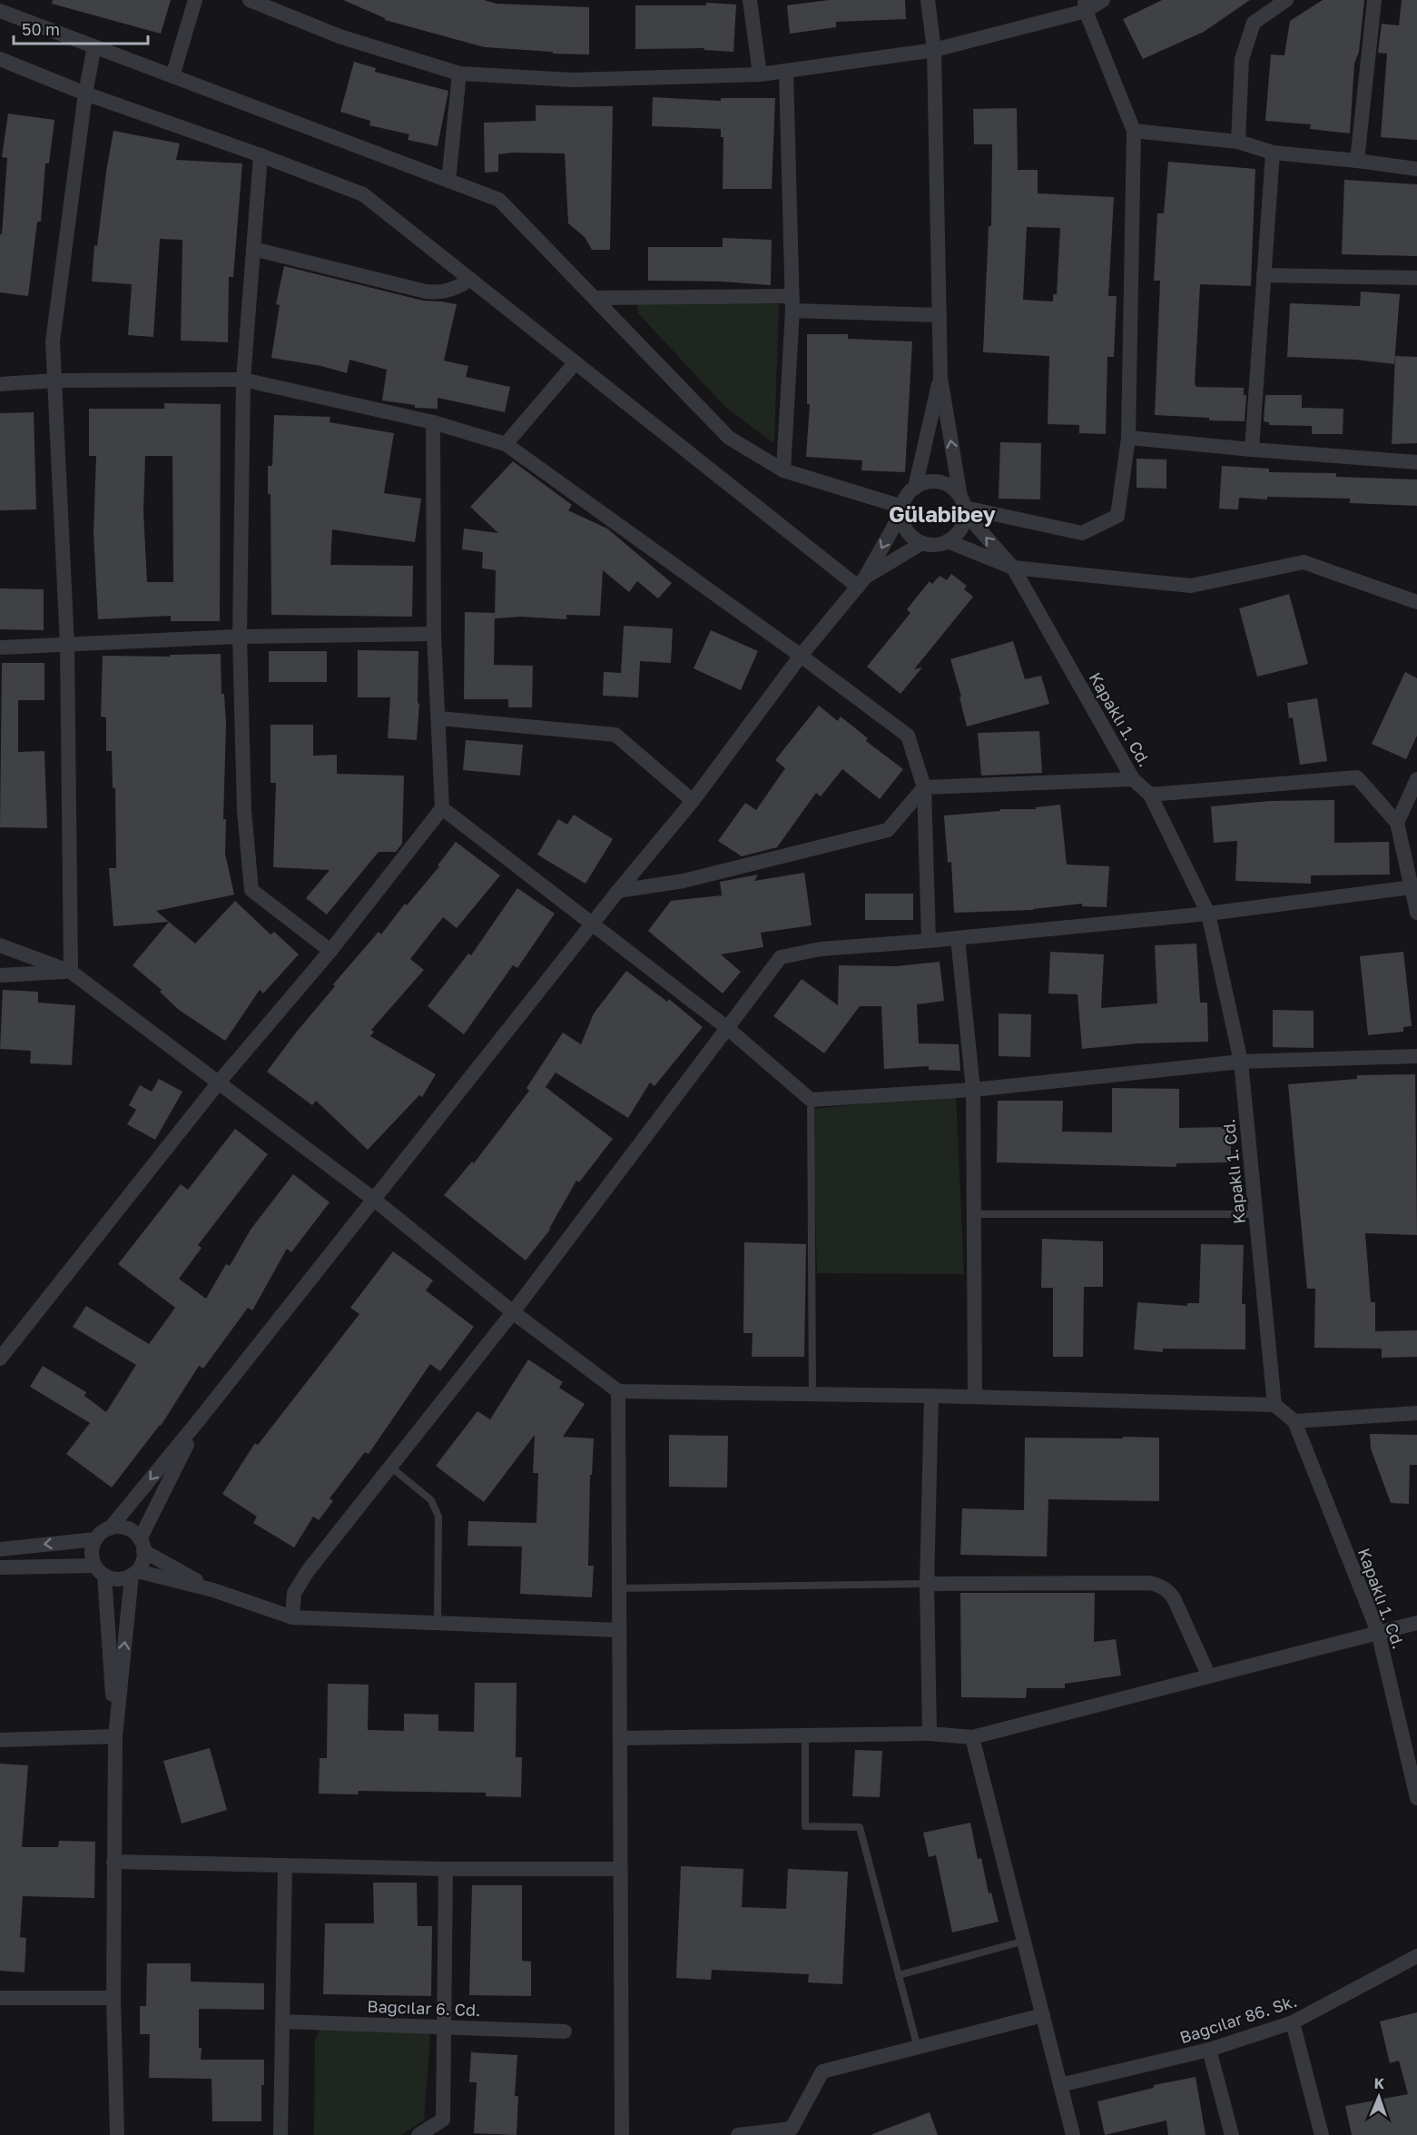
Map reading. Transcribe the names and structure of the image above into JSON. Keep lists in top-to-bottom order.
{
  "streets": {
    "street": ["Kapaklı 1. Cd.", "Bağcılar 6. Cd.", "Bağcılar 86. Sk."]
  },
  "districts": ["Gülabibey"],
  "scale_bar": "50 m",
  "north": "top"
}
